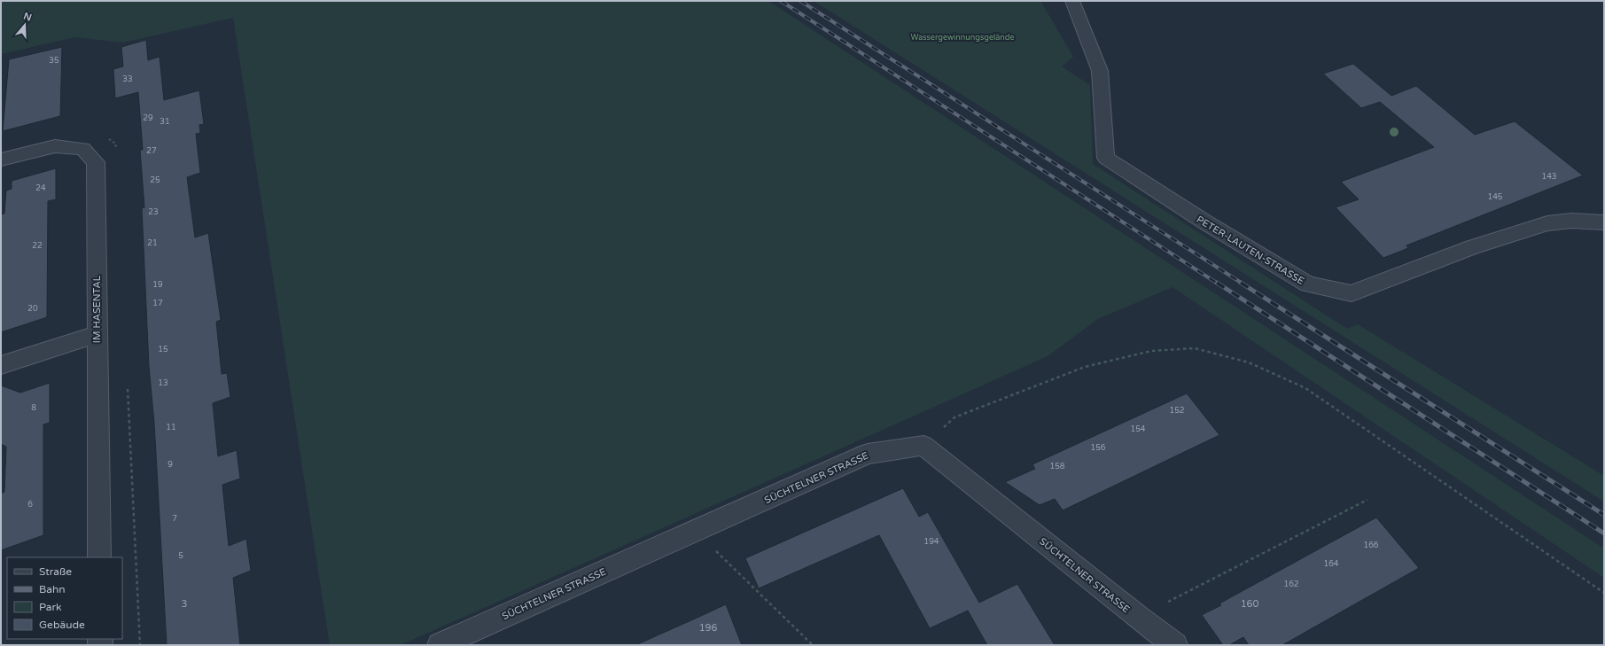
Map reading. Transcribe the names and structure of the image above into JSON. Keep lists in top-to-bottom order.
{
  "streets": {
    "street": ["PETER-LAUTEN-STRASSE", "IM HASENTAL", "SÜCHTELNER STRASSE"]
  },
  "parks": ["Wassergewinnungsgelände"],
  "house_numbers": [
    "35",
    "33",
    "29",
    "31",
    "27",
    "143",
    "25",
    "24",
    "145",
    "23",
    "21",
    "22",
    "19",
    "17",
    "20",
    "15",
    "13",
    "8",
    "152",
    "11",
    "154",
    "156",
    "9",
    "158",
    "6",
    "7",
    "194",
    "166",
    "5",
    "164",
    "162",
    "3",
    "160",
    "196"
  ],
  "legend": [
    "Straße",
    "Bahn",
    "Park",
    "Gebäude"
  ],
  "north": "top"
}
